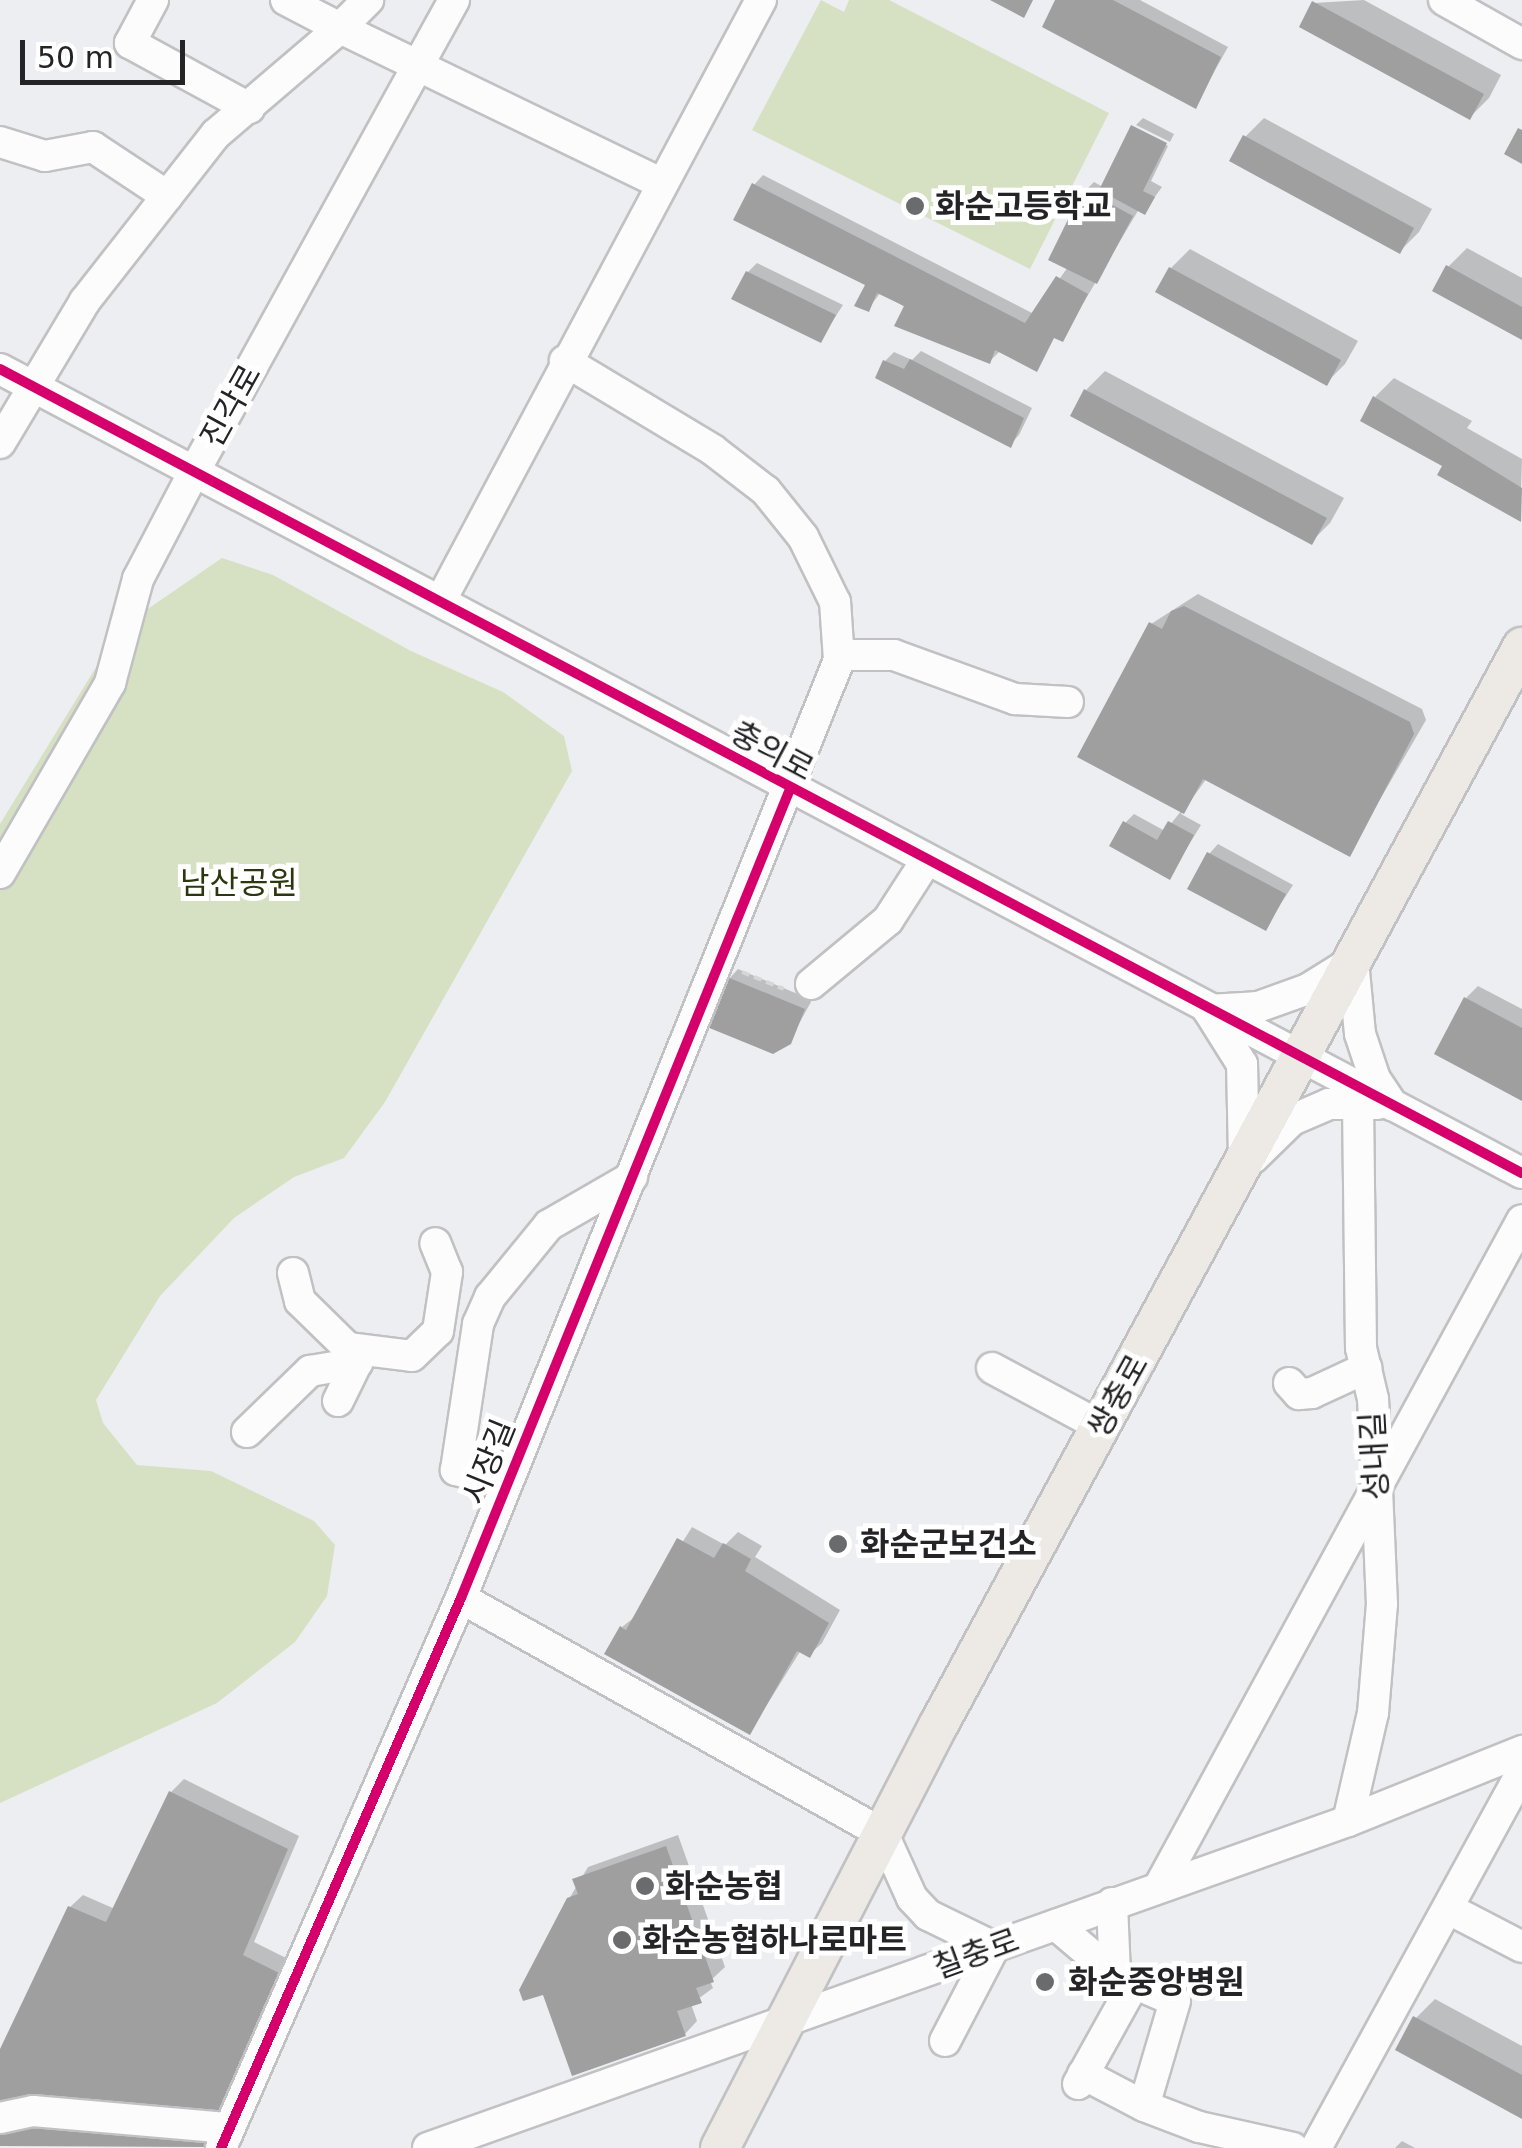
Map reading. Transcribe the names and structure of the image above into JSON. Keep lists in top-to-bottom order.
{
  "streets": {
    "main road": ["쌍충로"],
    "street": [
      "진각로",
      "충의로",
      "성내길",
      "시장길",
      "칠충로"
    ]
  },
  "crossings": [
    ["진각로", "충의로"],
    ["충의로", "쌍충로"],
    ["충의로", "성내길"],
    ["충의로", "시장길"],
    ["쌍충로", "칠충로"],
    ["성내길", "칠충로"]
  ],
  "parks": ["남산공원"],
  "places": [
    "화순고등학교",
    "화순군보건소",
    "화순농협",
    "화순농협하나로마트",
    "화순중앙병원"
  ],
  "scale_bar": "50 m"
}
